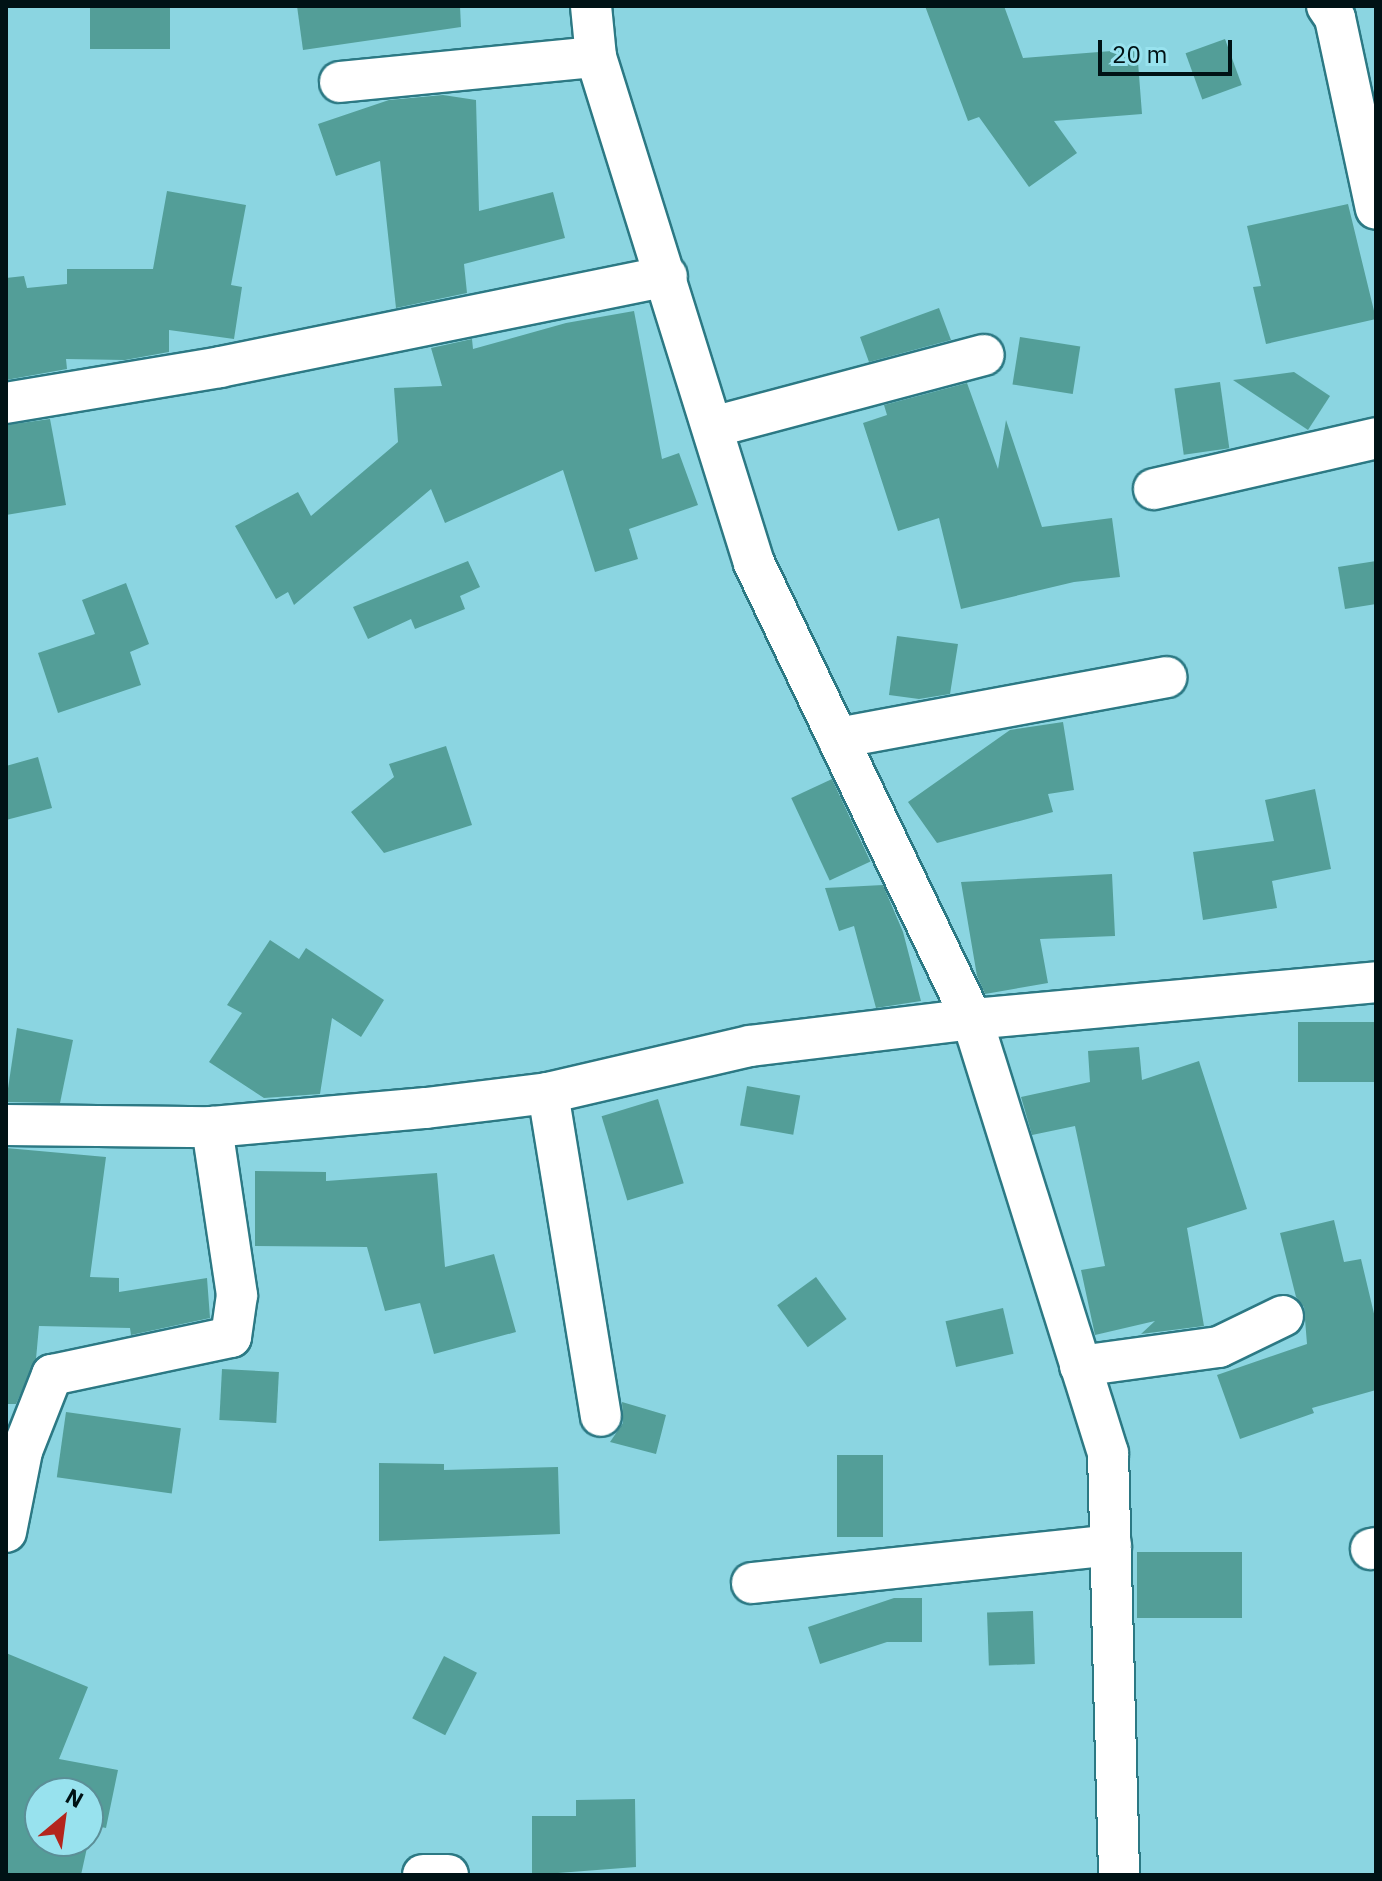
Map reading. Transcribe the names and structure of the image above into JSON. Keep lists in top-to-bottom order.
{
  "scale_bar": "20 m",
  "north": "top right"
}
